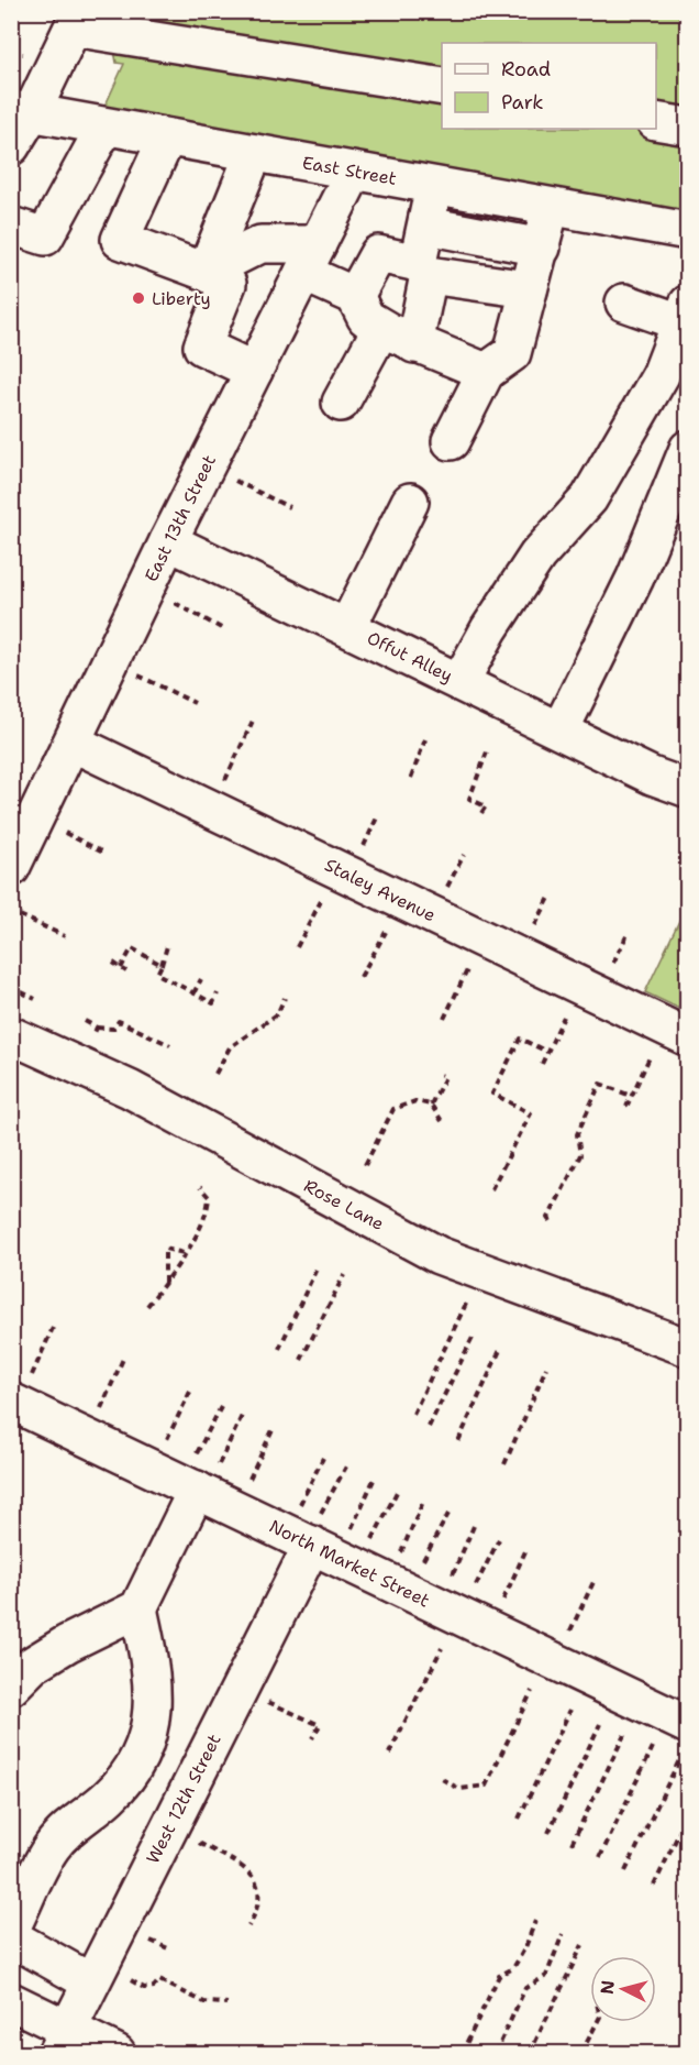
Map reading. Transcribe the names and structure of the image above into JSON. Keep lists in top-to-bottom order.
{
  "streets": {
    "street": [
      "East Street",
      "East 13th Street",
      "Offut Alley",
      "Staley Avenue",
      "Rose Lane",
      "North Market Street",
      "West 12th Street"
    ]
  },
  "crossings": [
    ["East Street", "East 13th Street"],
    ["East 13th Street", "Offut Alley"],
    ["East 13th Street", "Staley Avenue"],
    ["North Market Street", "West 12th Street"]
  ],
  "places": ["Liberty"],
  "legend": ["Road", "Park"],
  "north": "left"
}
